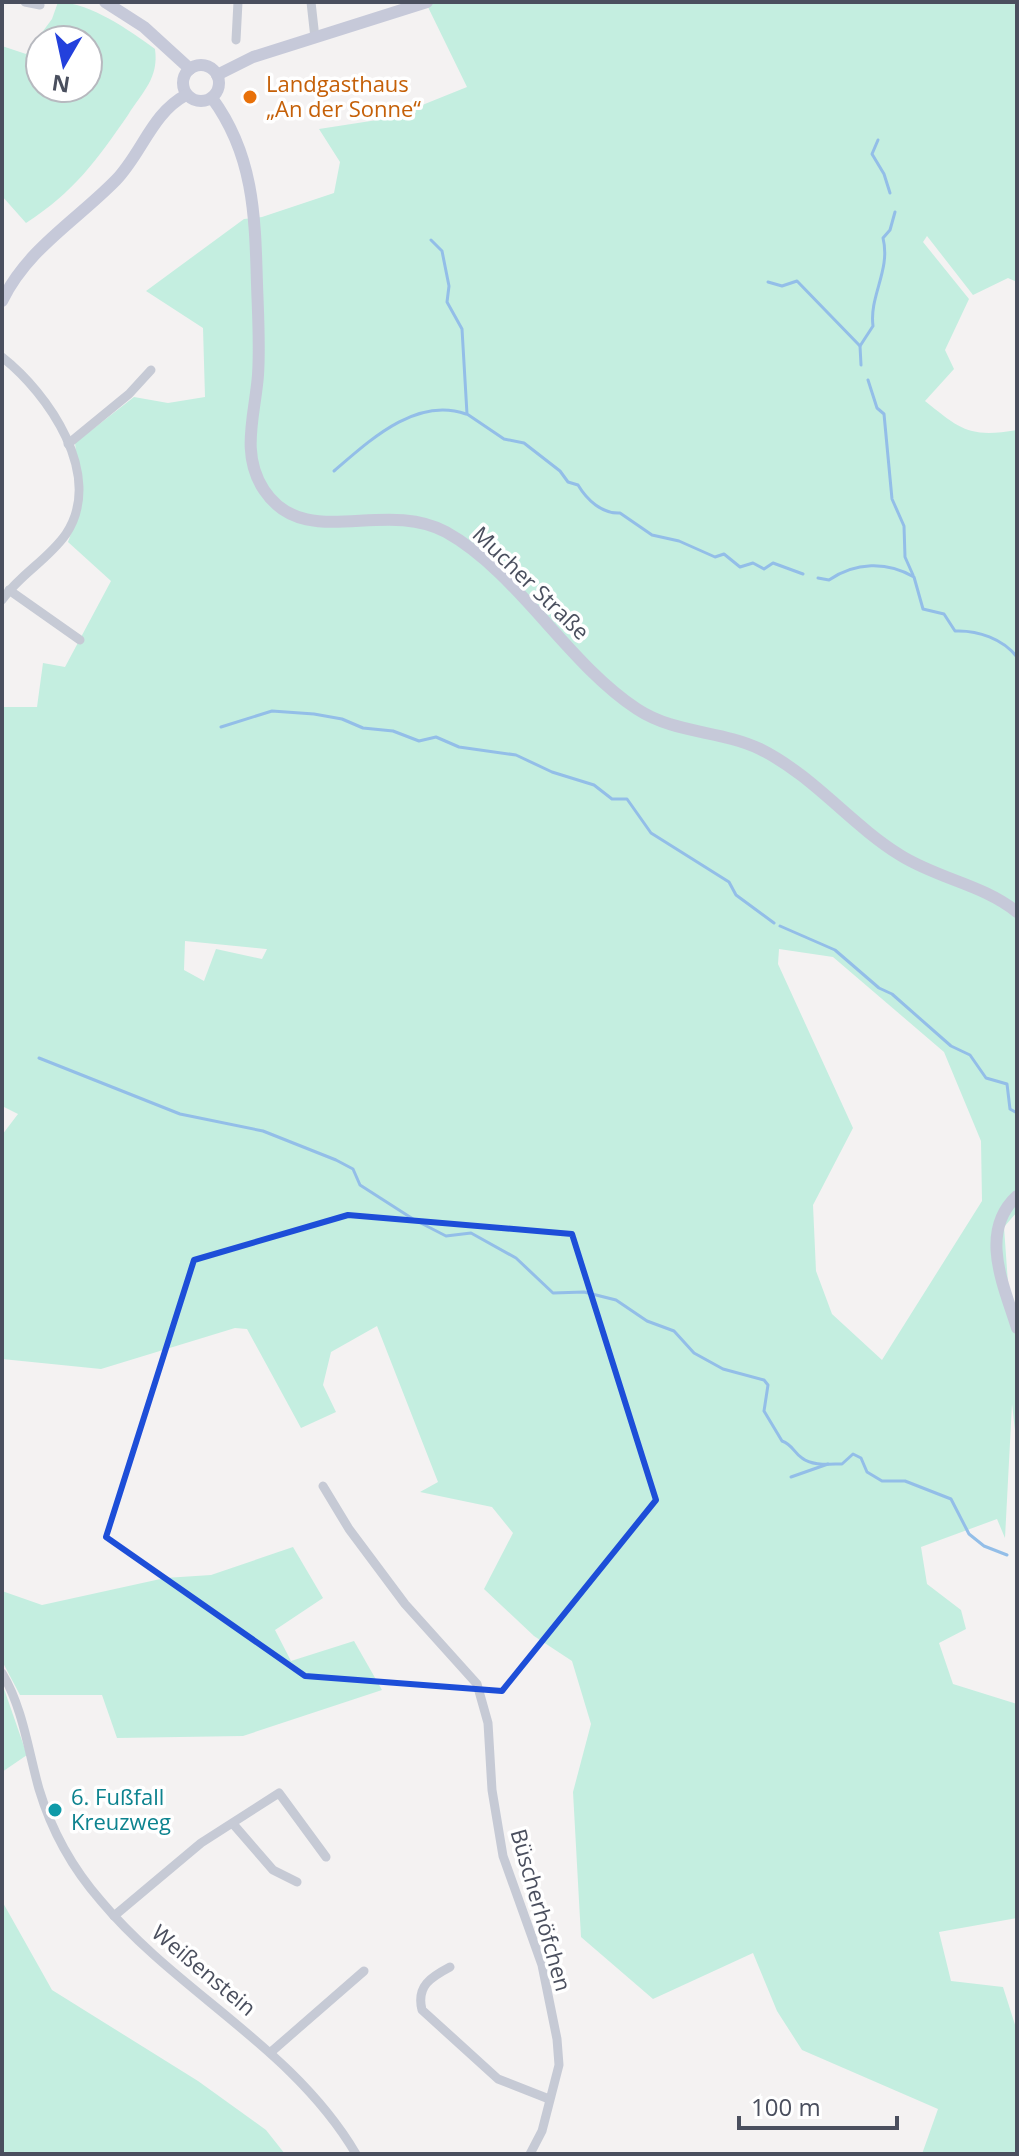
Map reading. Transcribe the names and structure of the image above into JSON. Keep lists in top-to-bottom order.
{
  "streets": {
    "main road": ["Mucher Straße"],
    "street": ["Büscherhöfchen", "Weißenstein"]
  },
  "places": ["Landgasthaus „An der Sonne“", "6. Fußfall Kreuzweg"],
  "scale_bar": "100 m",
  "north": "bottom"
}
